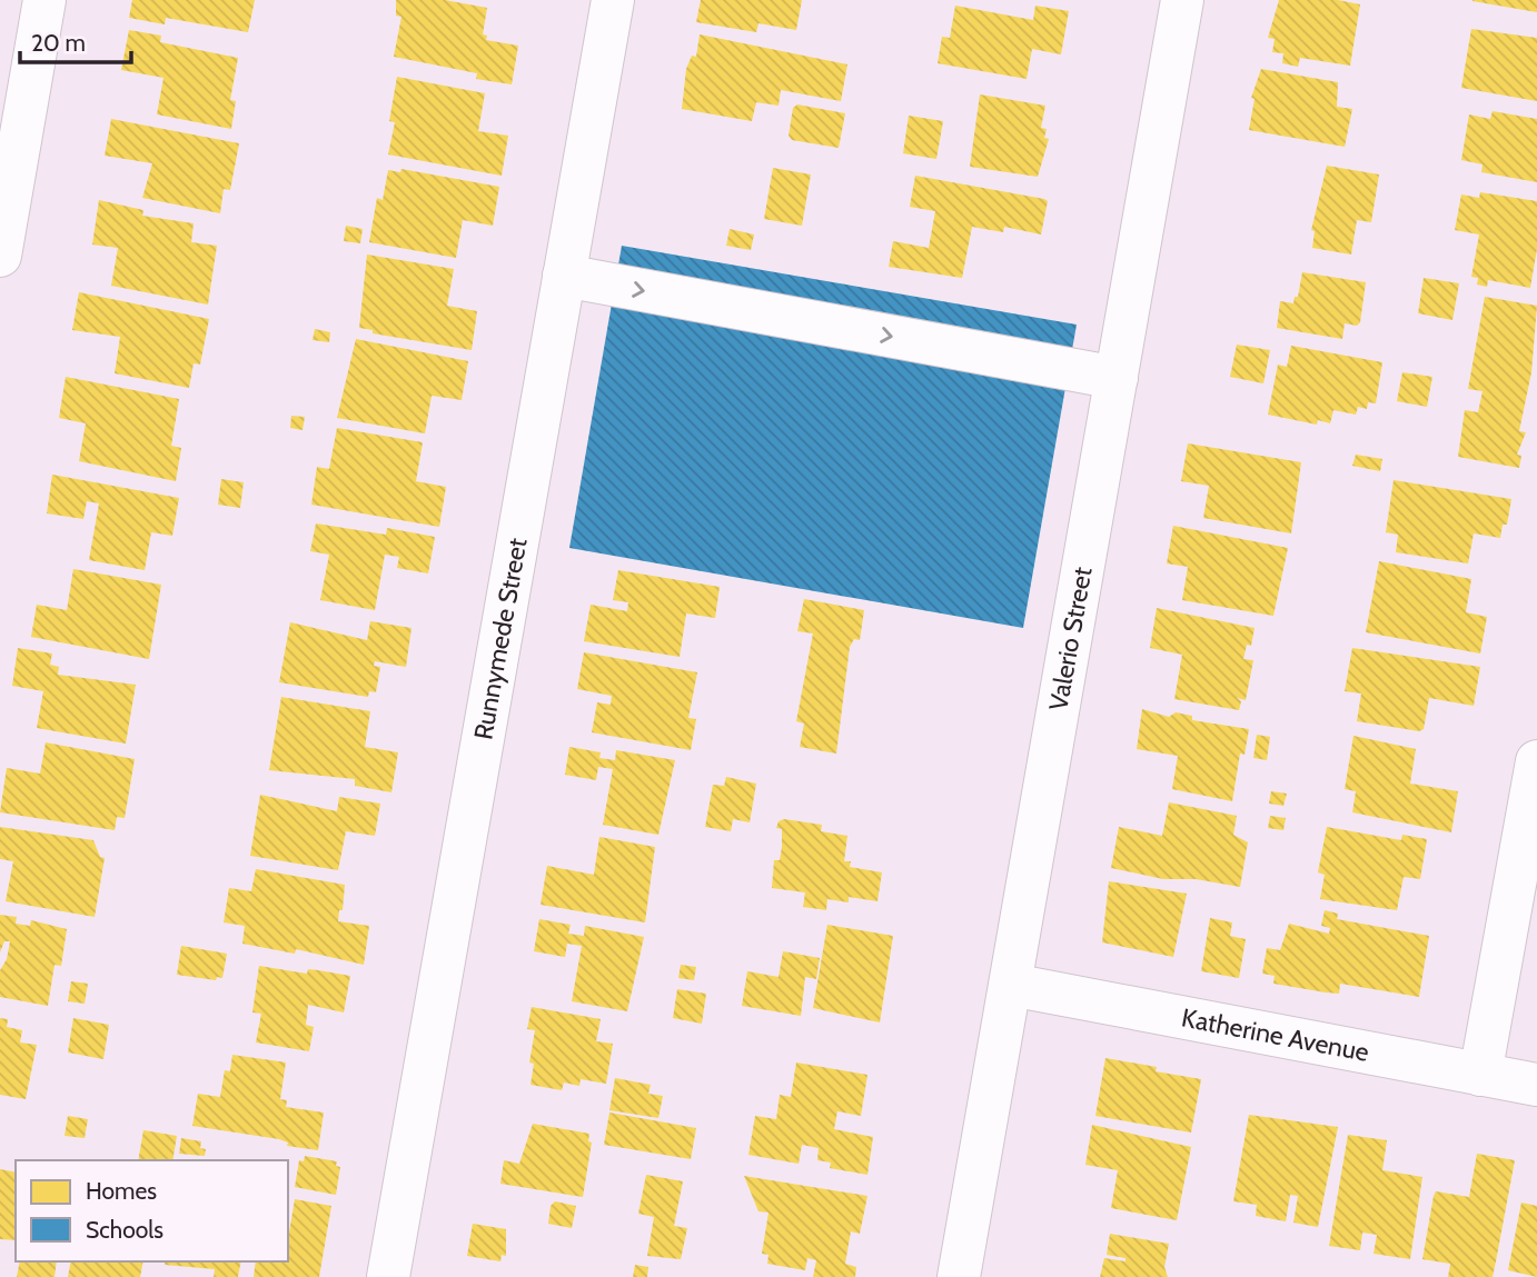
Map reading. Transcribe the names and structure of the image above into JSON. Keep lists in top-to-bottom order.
{
  "streets": {
    "street": ["Runnymede Street", "Valerio Street", "Katherine Avenue"]
  },
  "crossings": [
    ["Valerio Street", "Katherine Avenue"]
  ],
  "legend": ["Homes", "Schools"],
  "scale_bar": "20 m"
}
